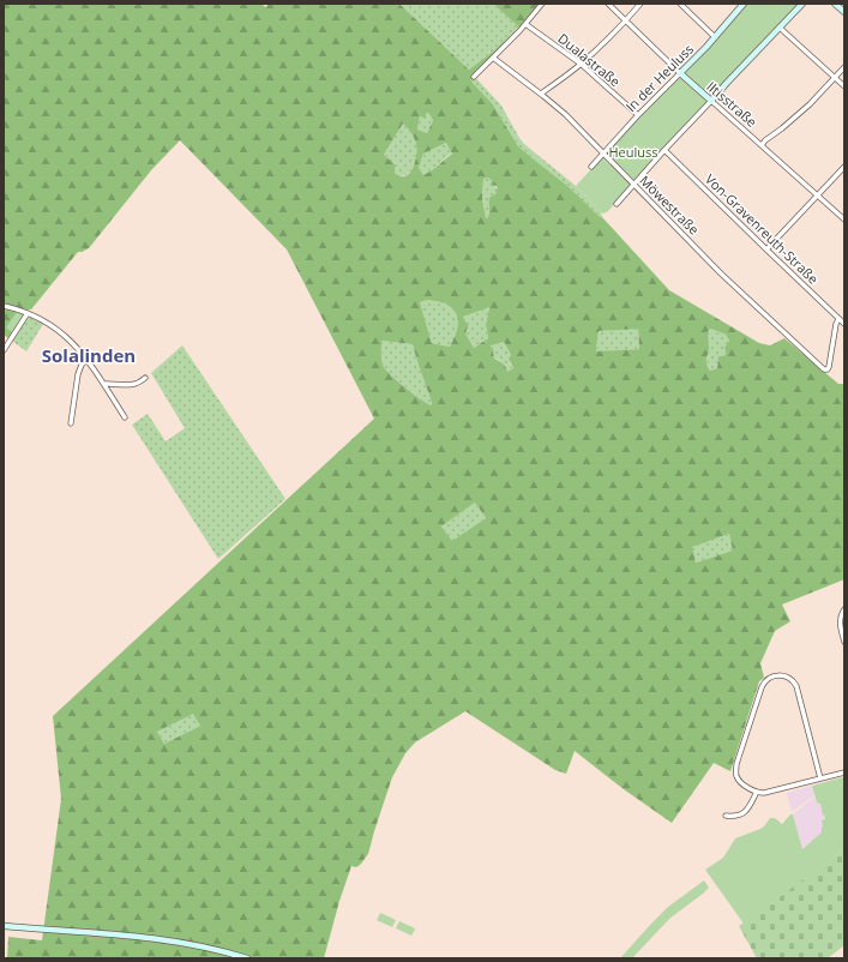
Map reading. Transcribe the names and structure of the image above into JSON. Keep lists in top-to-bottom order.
{
  "streets": {
    "street": [
      "Dualastraße",
      "In der Heuluss",
      "Iltisstraße",
      "Möwestraße",
      "Von-Gravenreuth-Straße"
    ]
  },
  "crossings": [
    ["Dualastraße", "In der Heuluss"],
    ["In der Heuluss", "Iltisstraße"],
    ["In der Heuluss", "Möwestraße"],
    ["Möwestraße", "Von-Gravenreuth-Straße"]
  ],
  "districts": ["Solalinden"],
  "parks": ["Heuluss"]
}
